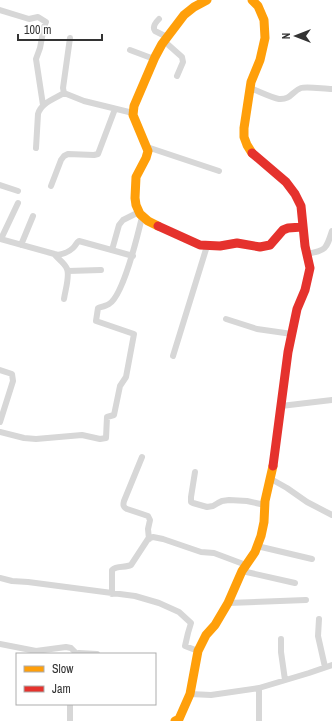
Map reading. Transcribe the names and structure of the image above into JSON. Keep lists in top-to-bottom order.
{
  "legend": ["Slow", "Jam"],
  "scale_bar": "100 m",
  "north": "left"
}
